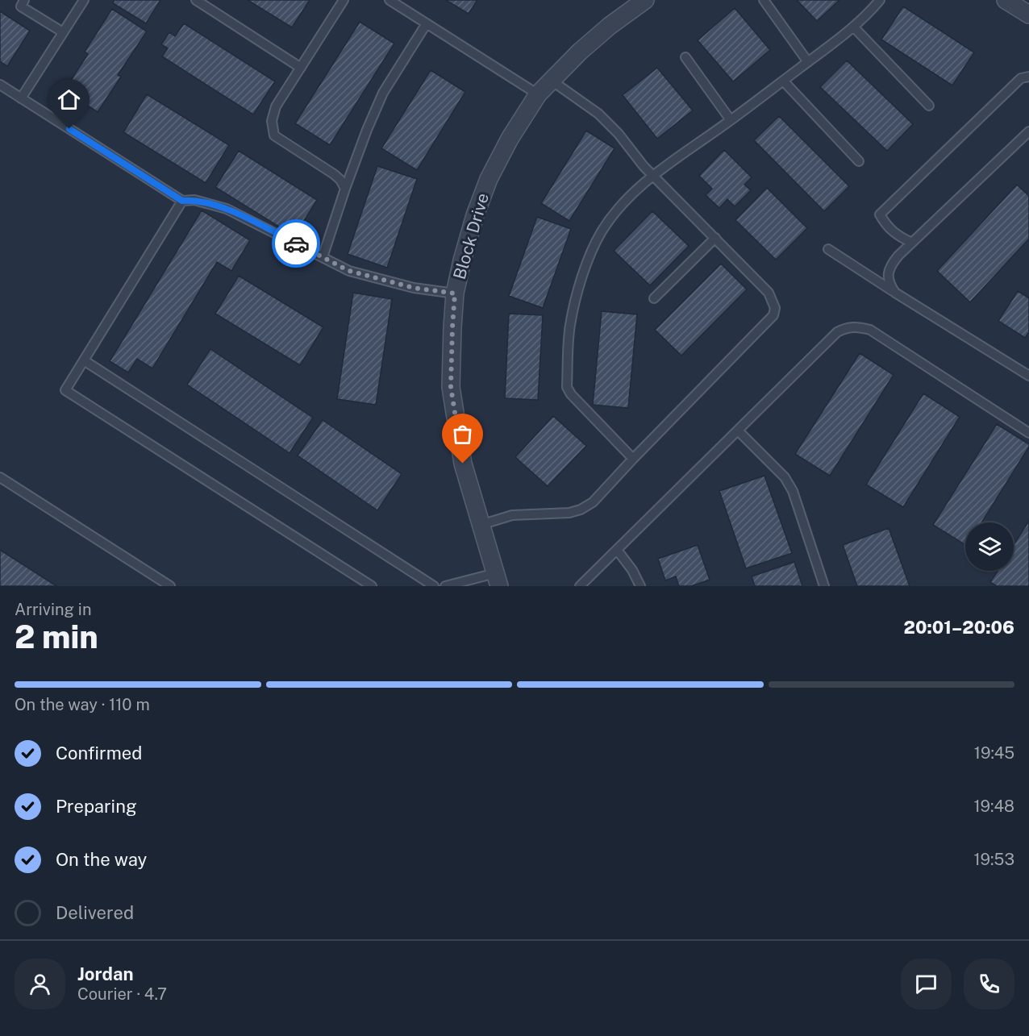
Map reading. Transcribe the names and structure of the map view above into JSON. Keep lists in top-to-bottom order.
{
  "streets": {
    "street": ["Block Drive"]
  },
  "page": {
    "heading": ["2 min", "Arriving in", "20:01–20:06"],
    "panel": ["Jordan", "Courier · 4.7"],
    "bar": "On the way · 110 m",
    "list": [
      ["Confirmed", "19:45"],
      ["Preparing", "19:48"],
      ["On the way", "19:53"],
      "Delivered"
    ]
  }
}
